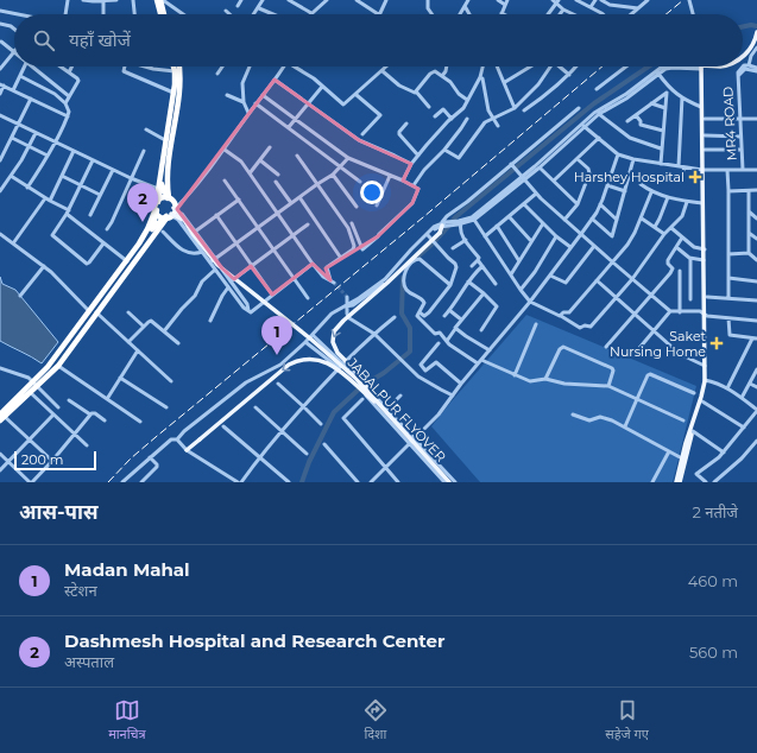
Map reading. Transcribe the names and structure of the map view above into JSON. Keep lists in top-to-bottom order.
{
  "streets": {
    "main road": ["JABALPUR FLYOVER"],
    "street": ["MR4 ROAD"]
  },
  "places": {
    "health": ["Harshey Hospital", "Saket Nursing Home"]
  },
  "scale_bar": "200 m",
  "page": {
    "search": "यहाँ खोजें",
    "pins": ["2", "1"],
    "scale": "200 m",
    "heading": ["आस-पास", "2 नतीजे"],
    "list": [
      {
        "mark": "1",
        "name": "Madan Mahal",
        "note": "स्टेशन",
        "value": "460 m"
      },
      {
        "mark": "2",
        "name": "Dashmesh Hospital and Research Center",
        "note": "अस्पताल",
        "value": "560 m"
      }
    ],
    "nav": ["मानचित्र", "दिशा", "सहेजे गए"]
  }
}
